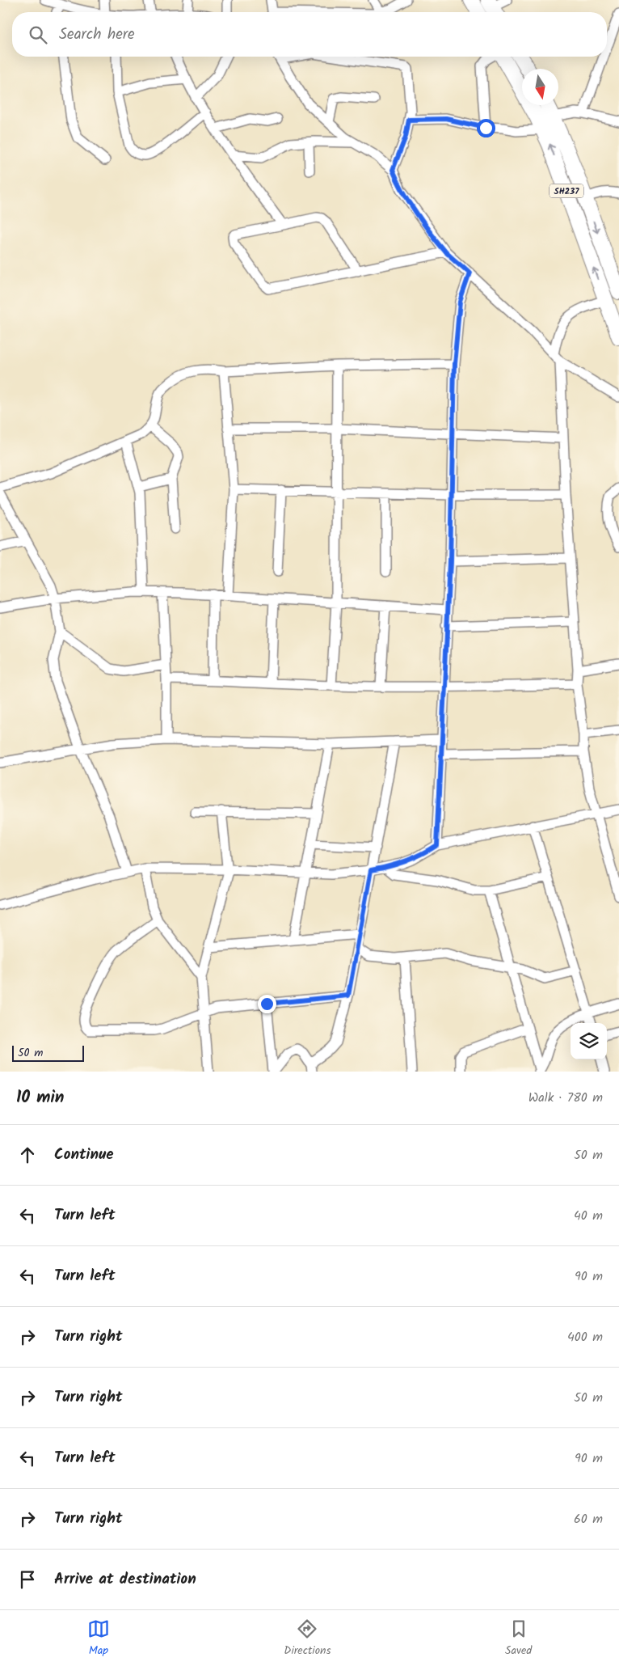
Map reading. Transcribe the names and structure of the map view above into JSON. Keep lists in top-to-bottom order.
{
  "streets": {
    "main road": ["SH237"]
  },
  "scale_bar": "50 m",
  "north": "bottom",
  "page": {
    "search": "Search here",
    "scale": "50 m",
    "heading": ["10 min", "Walk · 780 m"],
    "list": [
      ["Continue", "50 m"],
      ["Turn left", "40 m"],
      ["Turn left", "90 m"],
      ["Turn right", "400 m"],
      ["Turn right", "50 m"],
      ["Turn left", "90 m"],
      ["Turn right", "60 m"],
      "Arrive at destination"
    ],
    "nav": ["Map", "Directions", "Saved"]
  }
}
